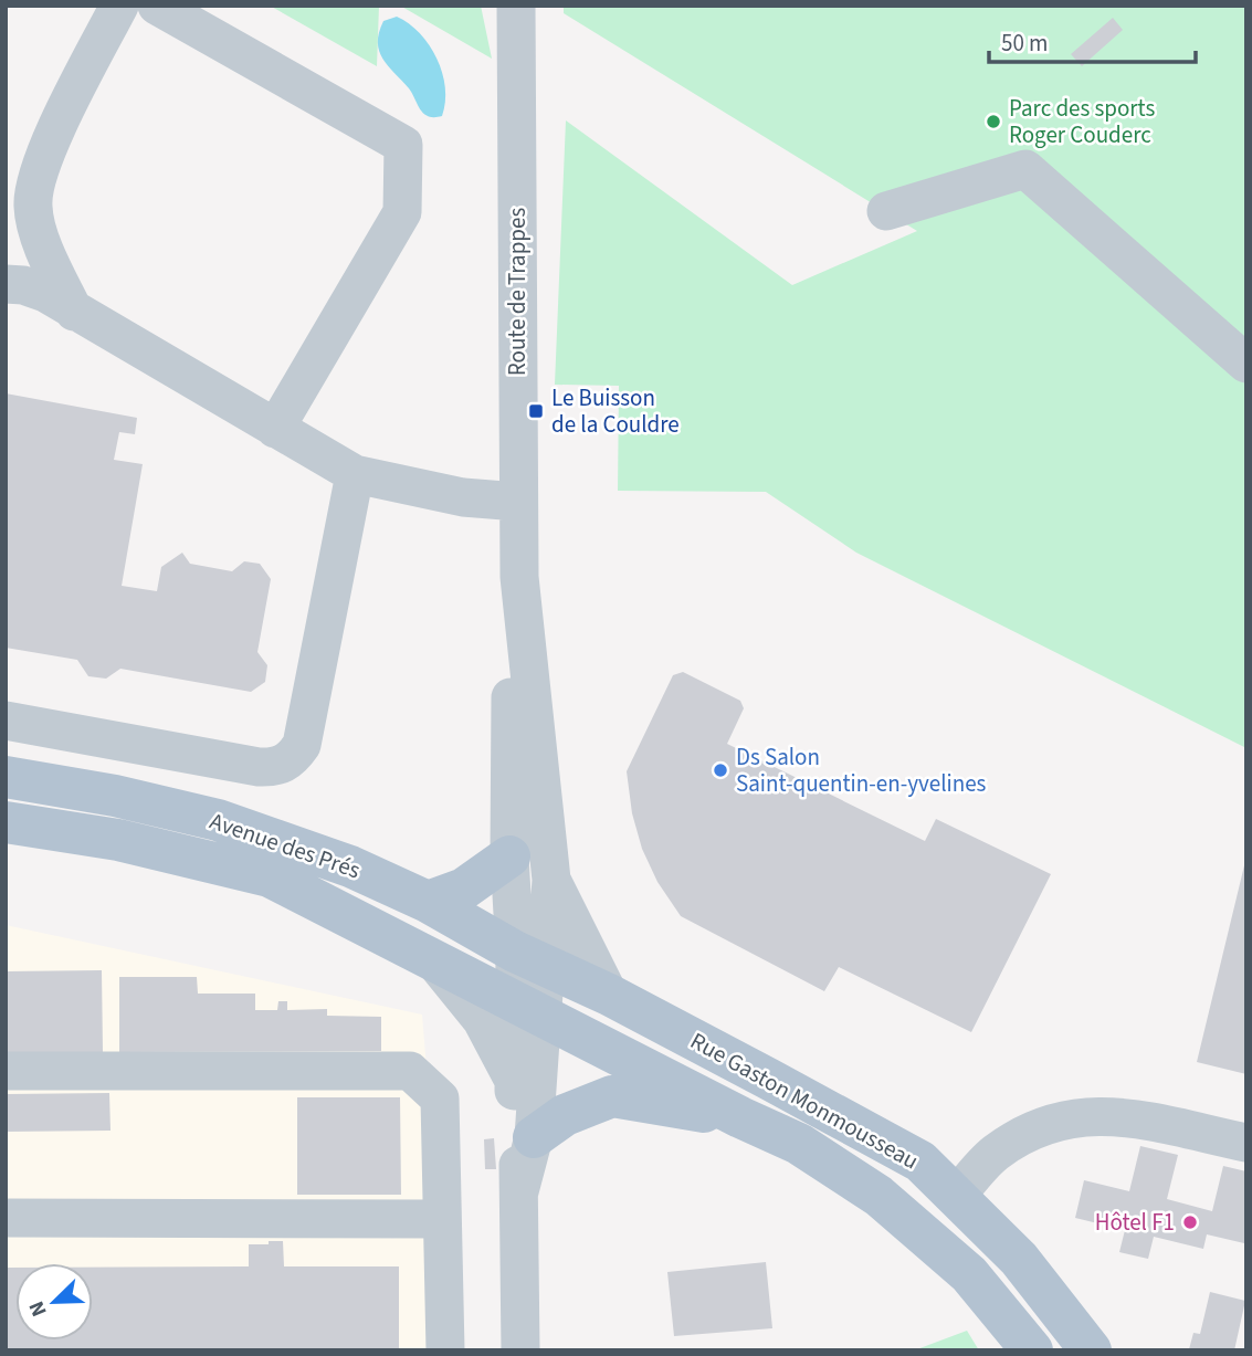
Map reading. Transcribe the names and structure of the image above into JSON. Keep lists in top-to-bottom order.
{
  "streets": {
    "main road": ["Avenue des Prés", "Rue Gaston Monmousseau"],
    "street": ["Route de Trappes"]
  },
  "crossings": [
    ["Route de Trappes", "Avenue des Prés"],
    ["Route de Trappes", "Rue Gaston Monmousseau"],
    ["Avenue des Prés", "Rue Gaston Monmousseau"]
  ],
  "places": {
    "other": ["Parc des sports Roger Couderc", "Ds Salon Saint-quentin-en-yvelines", "Hôtel F1"],
    "transit": ["Le Buisson de la Couldre"]
  },
  "scale_bar": "50 m",
  "north": "bottom left"
}
